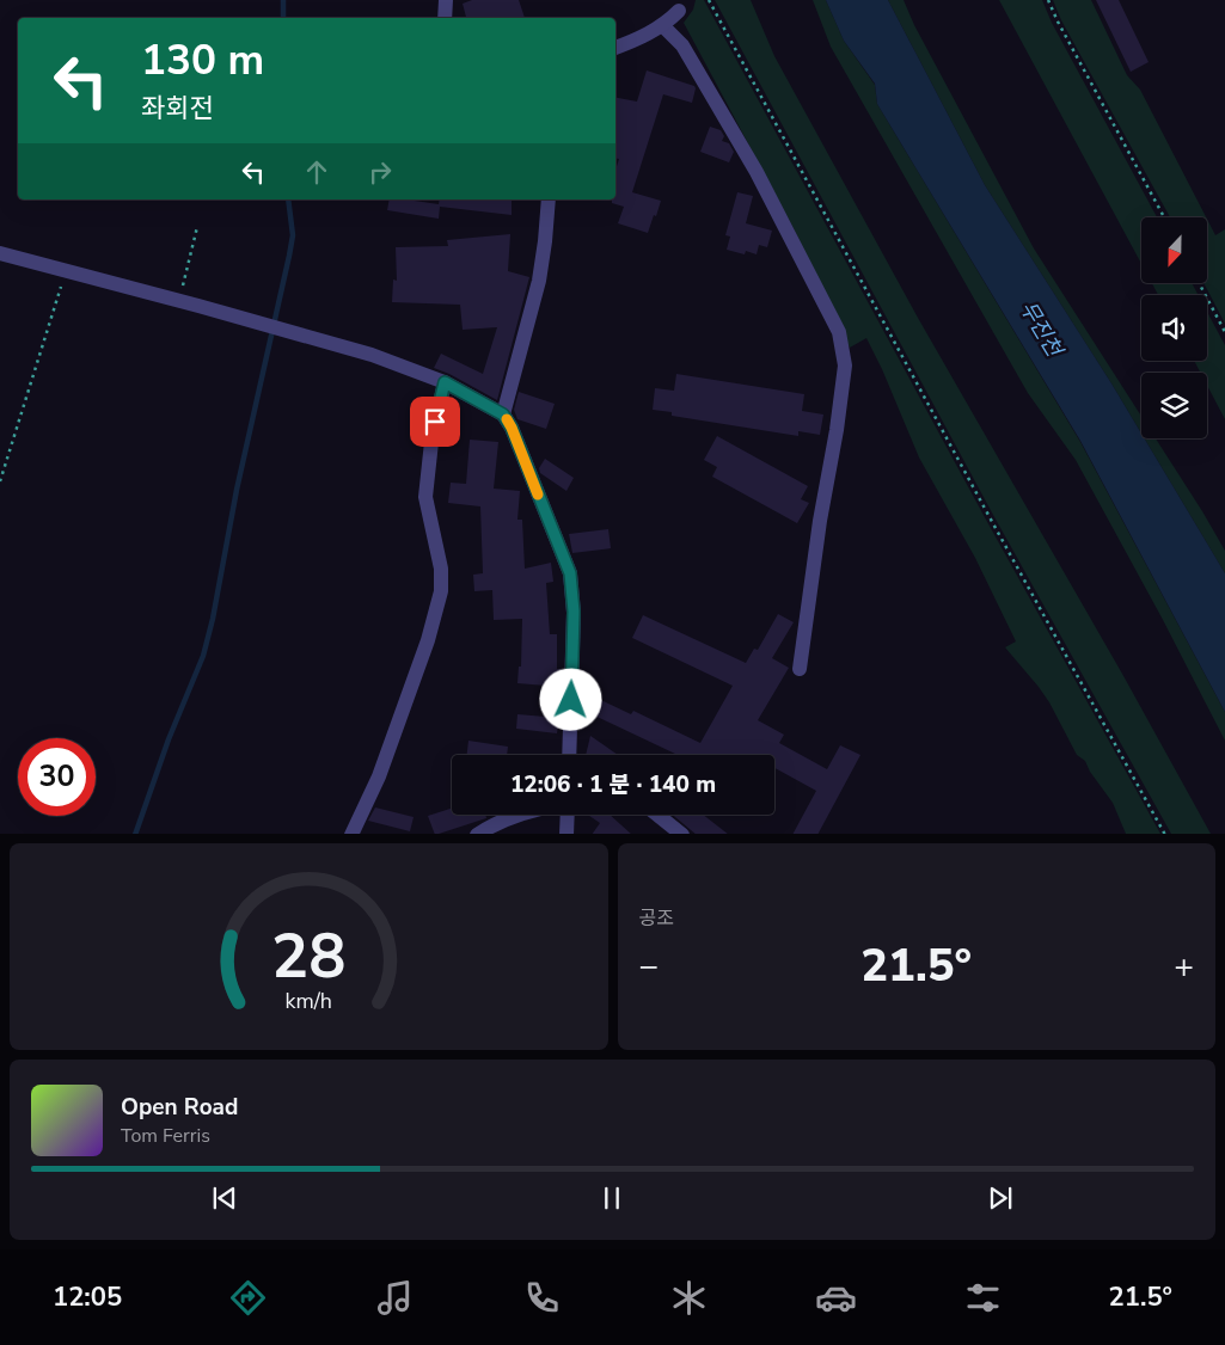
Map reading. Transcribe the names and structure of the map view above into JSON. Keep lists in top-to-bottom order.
{
  "water": ["무진천"],
  "north": "bottom",
  "page": {
    "turn": ["130 m", "좌회전"],
    "limit": "30",
    "trip": "12:06 · 1 분 · 140 m",
    "tile": "공조",
    "heat": ["−", "21.5°", "+"],
    "song": ["Open Road", "Tom Ferris"],
    "tabs": ["12:05", "21.5°"],
    "gauge": ["28", "km/h"]
  }
}
